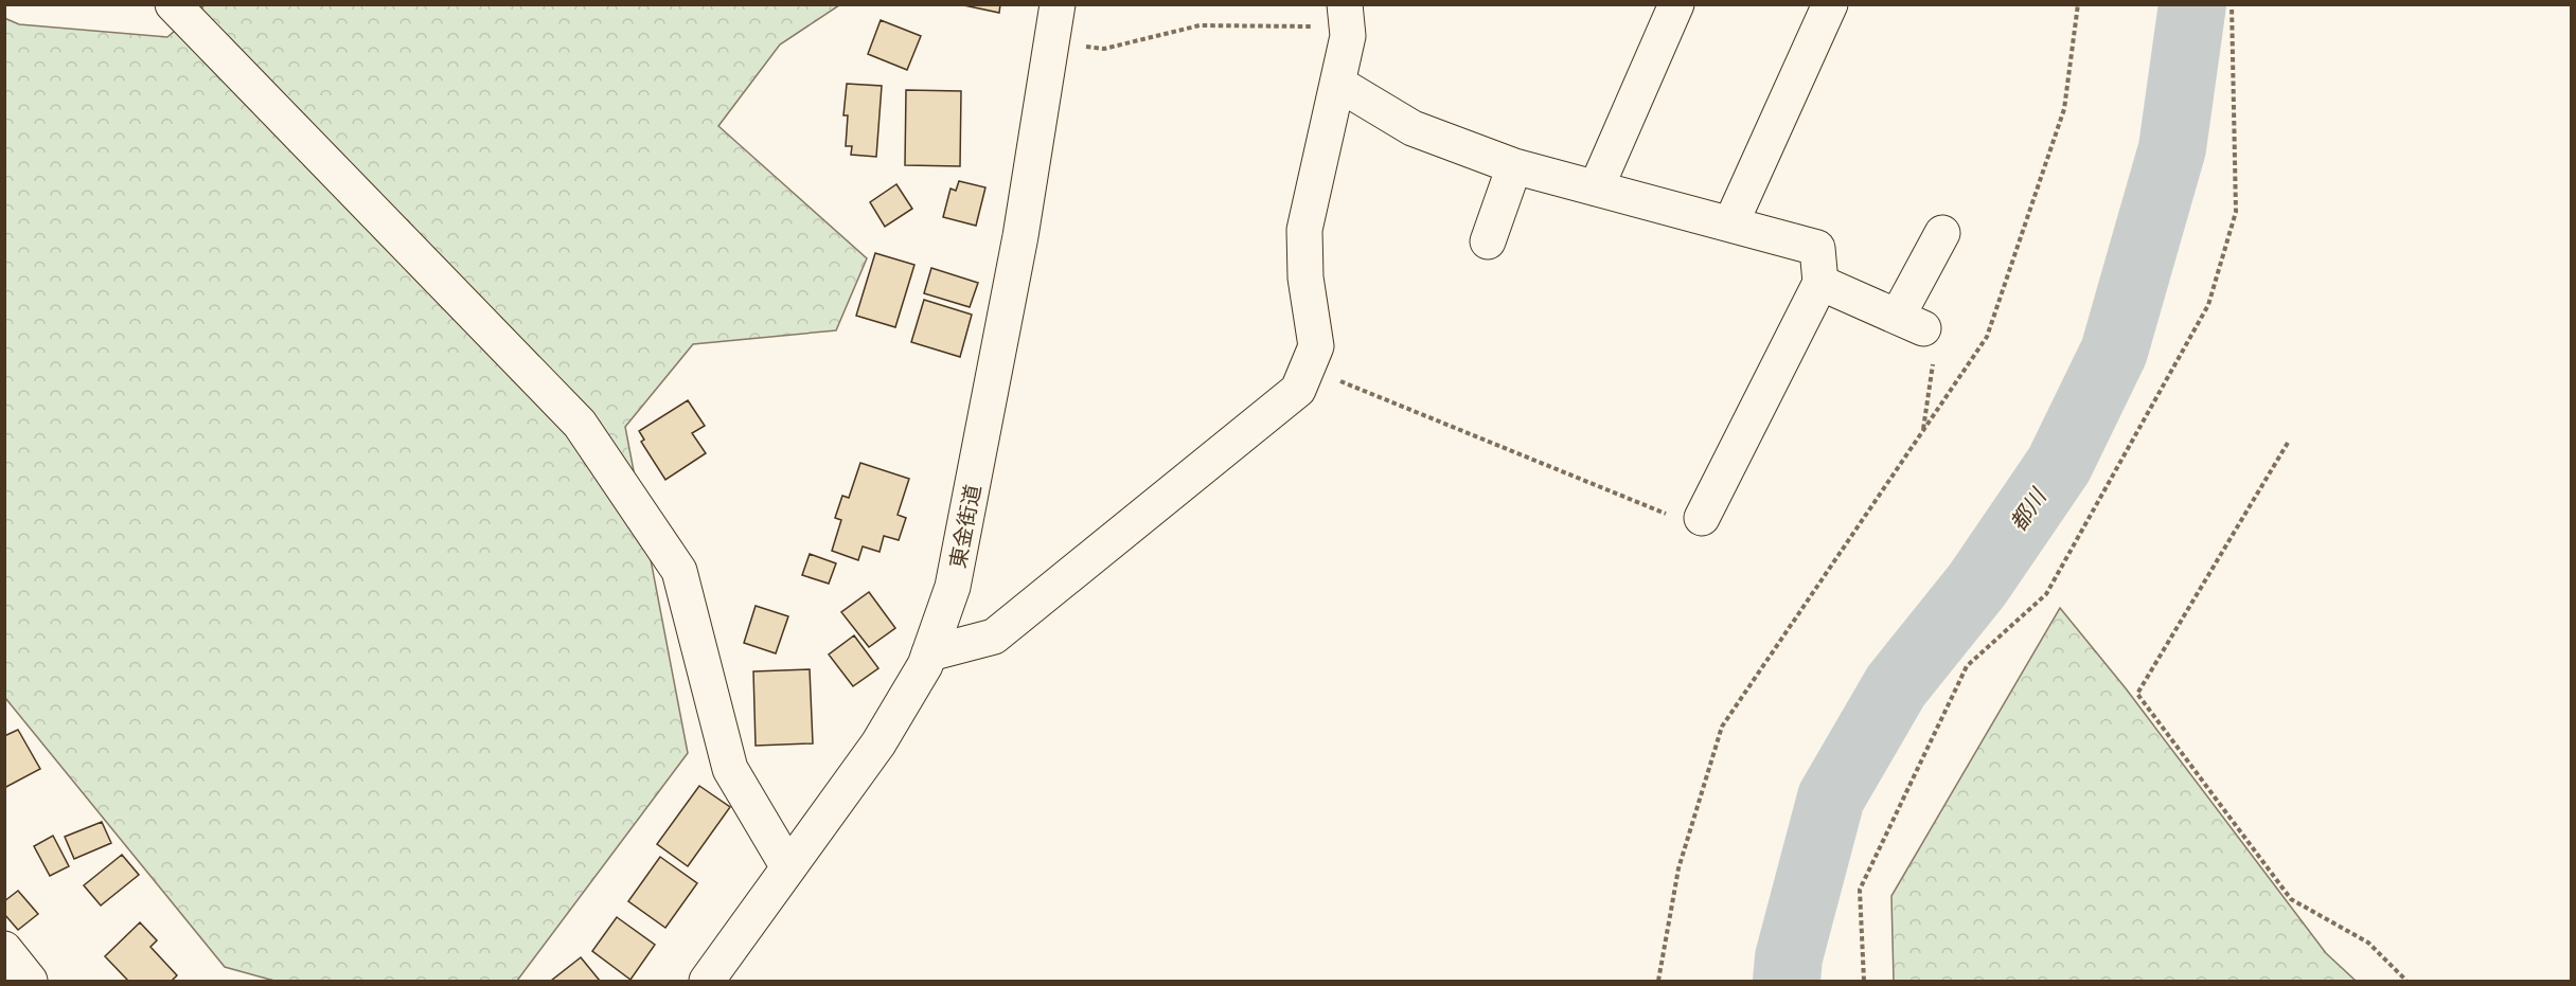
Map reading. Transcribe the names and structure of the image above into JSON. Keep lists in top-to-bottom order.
{
  "streets": {
    "main road": ["東金街道"]
  },
  "water": ["都川"]
}
